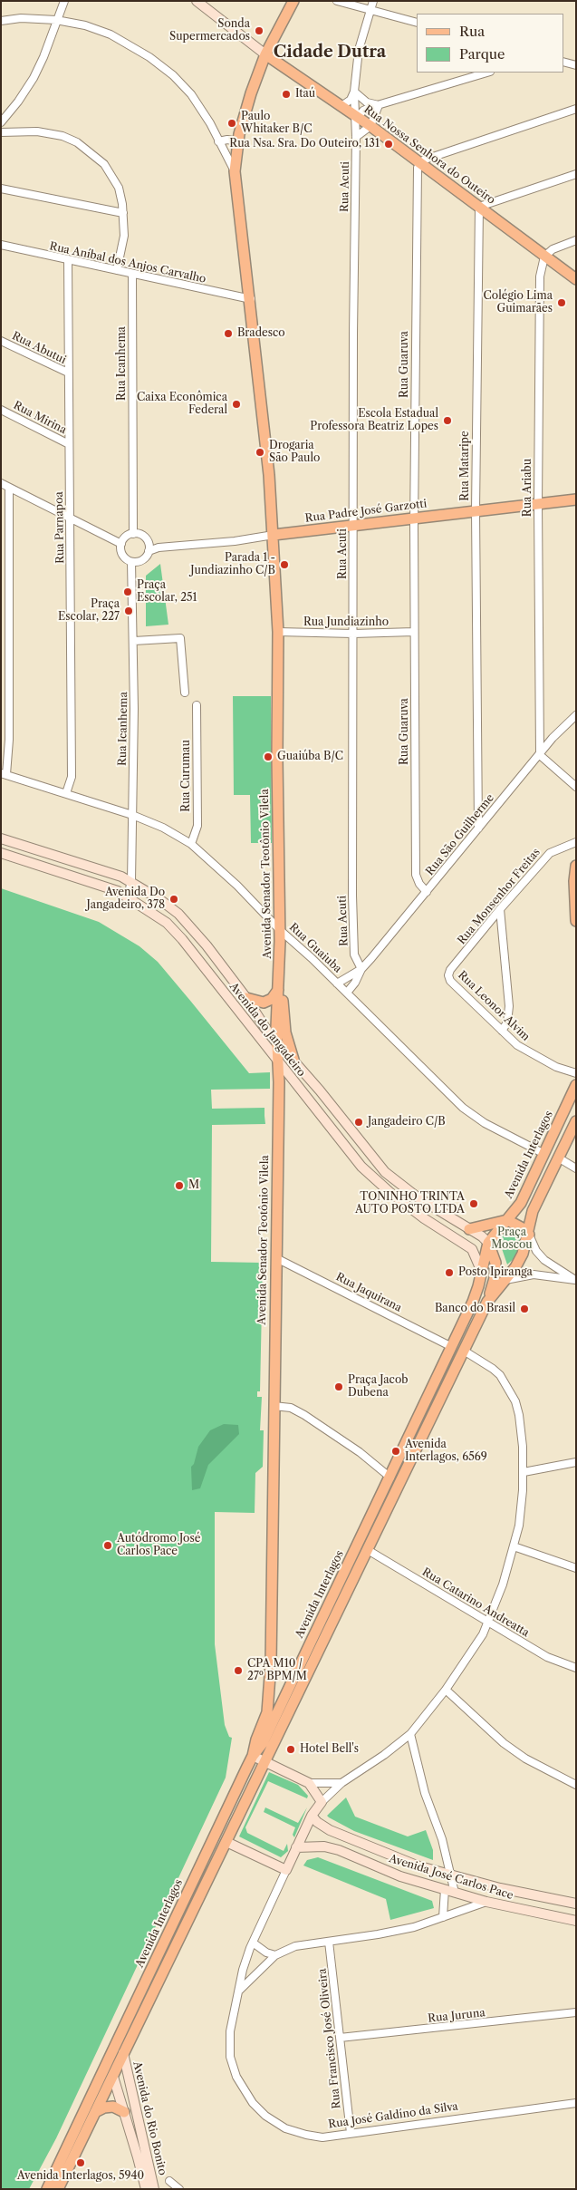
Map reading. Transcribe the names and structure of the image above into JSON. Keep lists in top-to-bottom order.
{
  "streets": {
    "main road": [
      "Rua Nossa Senhora do Outeiro",
      "Rua Padre José Garzotti",
      "Avenida Senador Teotônio Vilela",
      "Avenida Interlagos"
    ],
    "street": [
      "Rua Acuti",
      "Rua Aníbal dos Anjos Carvalho",
      "Rua Abutui",
      "Rua Icanhema",
      "Rua Guaruva",
      "Rua Mirina",
      "Rua Mataripe",
      "Rua Ariabu",
      "Rua Parnapoa",
      "Rua Jundiazinho",
      "Rua Curumau",
      "Rua São Guilherme",
      "Rua Monsenhor Freitas",
      "Rua Guaiuba",
      "Rua Leonor Alvim",
      "Avenida do Jangadeiro",
      "Rua Jaquirana",
      "Rua Catarino Andreatta",
      "Avenida José Carlos Pace",
      "Rua Juruna",
      "Rua Francisco José Oliveira",
      "Rua José Galdíno da Silva",
      "Avenida do Rio Bonito"
    ]
  },
  "crossings": [
    ["Rua Nossa Senhora do Outeiro", "Rua Acuti"],
    ["Rua Nossa Senhora do Outeiro", "Rua Guaruva"],
    ["Rua Nossa Senhora do Outeiro", "Rua Mataripe"],
    ["Rua Nossa Senhora do Outeiro", "Rua Ariabu"],
    ["Rua Nossa Senhora do Outeiro", "Avenida Senador Teotônio Vilela"],
    ["Rua Acuti", "Rua Padre José Garzotti"],
    ["Rua Acuti", "Rua Jundiazinho"],
    ["Rua Acuti", "Rua São Guilherme"],
    ["Rua Aníbal dos Anjos Carvalho", "Rua Icanhema"],
    ["Rua Aníbal dos Anjos Carvalho", "Rua Parnapoa"],
    ["Rua Aníbal dos Anjos Carvalho", "Avenida Senador Teotônio Vilela"],
    ["Rua Abutui", "Rua Parnapoa"],
    ["Rua Icanhema", "Rua Padre José Garzotti"],
    ["Rua Icanhema", "Rua Guaiuba"],
    ["Rua Icanhema", "Avenida do Jangadeiro"],
    ["Rua Guaruva", "Rua Padre José Garzotti"],
    ["Rua Guaruva", "Rua Jundiazinho"],
    ["Rua Guaruva", "Rua São Guilherme"],
    ["Rua Mirina", "Rua Parnapoa"],
    ["Rua Mataripe", "Rua Padre José Garzotti"],
    ["Rua Mataripe", "Rua São Guilherme"],
    ["Rua Ariabu", "Rua Padre José Garzotti"],
    ["Rua Ariabu", "Rua São Guilherme"],
    ["Rua Padre José Garzotti", "Avenida Senador Teotônio Vilela"],
    ["Rua Parnapoa", "Rua Guaiuba"],
    ["Rua Jundiazinho", "Avenida Senador Teotônio Vilela"],
    ["Rua Curumau", "Rua Guaiuba"],
    ["Rua São Guilherme", "Rua Guaiuba"],
    ["Avenida Senador Teotônio Vilela", "Rua Guaiuba"],
    ["Avenida Senador Teotônio Vilela", "Avenida do Jangadeiro"],
    ["Avenida Senador Teotônio Vilela", "Avenida Interlagos"],
    ["Avenida Senador Teotônio Vilela", "Rua Jaquirana"],
    ["Rua Monsenhor Freitas", "Rua Leonor Alvim"],
    ["Rua Guaiuba", "Avenida Interlagos"],
    ["Avenida do Jangadeiro", "Avenida Interlagos"],
    ["Avenida Interlagos", "Rua Jaquirana"],
    ["Avenida Interlagos", "Rua Catarino Andreatta"],
    ["Avenida Interlagos", "Avenida do Rio Bonito"],
    ["Avenida José Carlos Pace", "Rua José Galdíno da Silva"],
    ["Rua Juruna", "Rua Francisco José Oliveira"],
    ["Rua Francisco José Oliveira", "Rua José Galdíno da Silva"]
  ],
  "districts": ["Cidade Dutra"],
  "parks": ["Praça Moscou"],
  "places": [
    "Sonda Supermercados",
    "Itaú",
    "Paulo Whitaker B/C",
    "Rua Nsa. Sra. Do Outeiro, 131",
    "Colégio Lima Guimarães",
    "Bradesco",
    "Caixa Econômica Federal",
    "Escola Estadual Professora Beatriz Lopes",
    "Drogaria São Paulo",
    "Parada 1 - Jundiazinho C/B",
    "Praça Escolar, 251",
    "Praça Escolar, 227",
    "Guaiúba B/C",
    "Avenida Do Jangadeiro, 378",
    "Jangadeiro C/B",
    "M",
    "TONINHO TRINTA AUTO POSTO LTDA",
    "Posto Ipiranga",
    "Banco do Brasil",
    "Praça Jacob Dubena",
    "Avenida Interlagos, 6569",
    "Autódromo José Carlos Pace",
    "CPA M10 / 27º BPM/M",
    "Hotel Bell's",
    "Avenida Interlagos, 5940"
  ],
  "legend": ["Rua", "Parque"]
}
